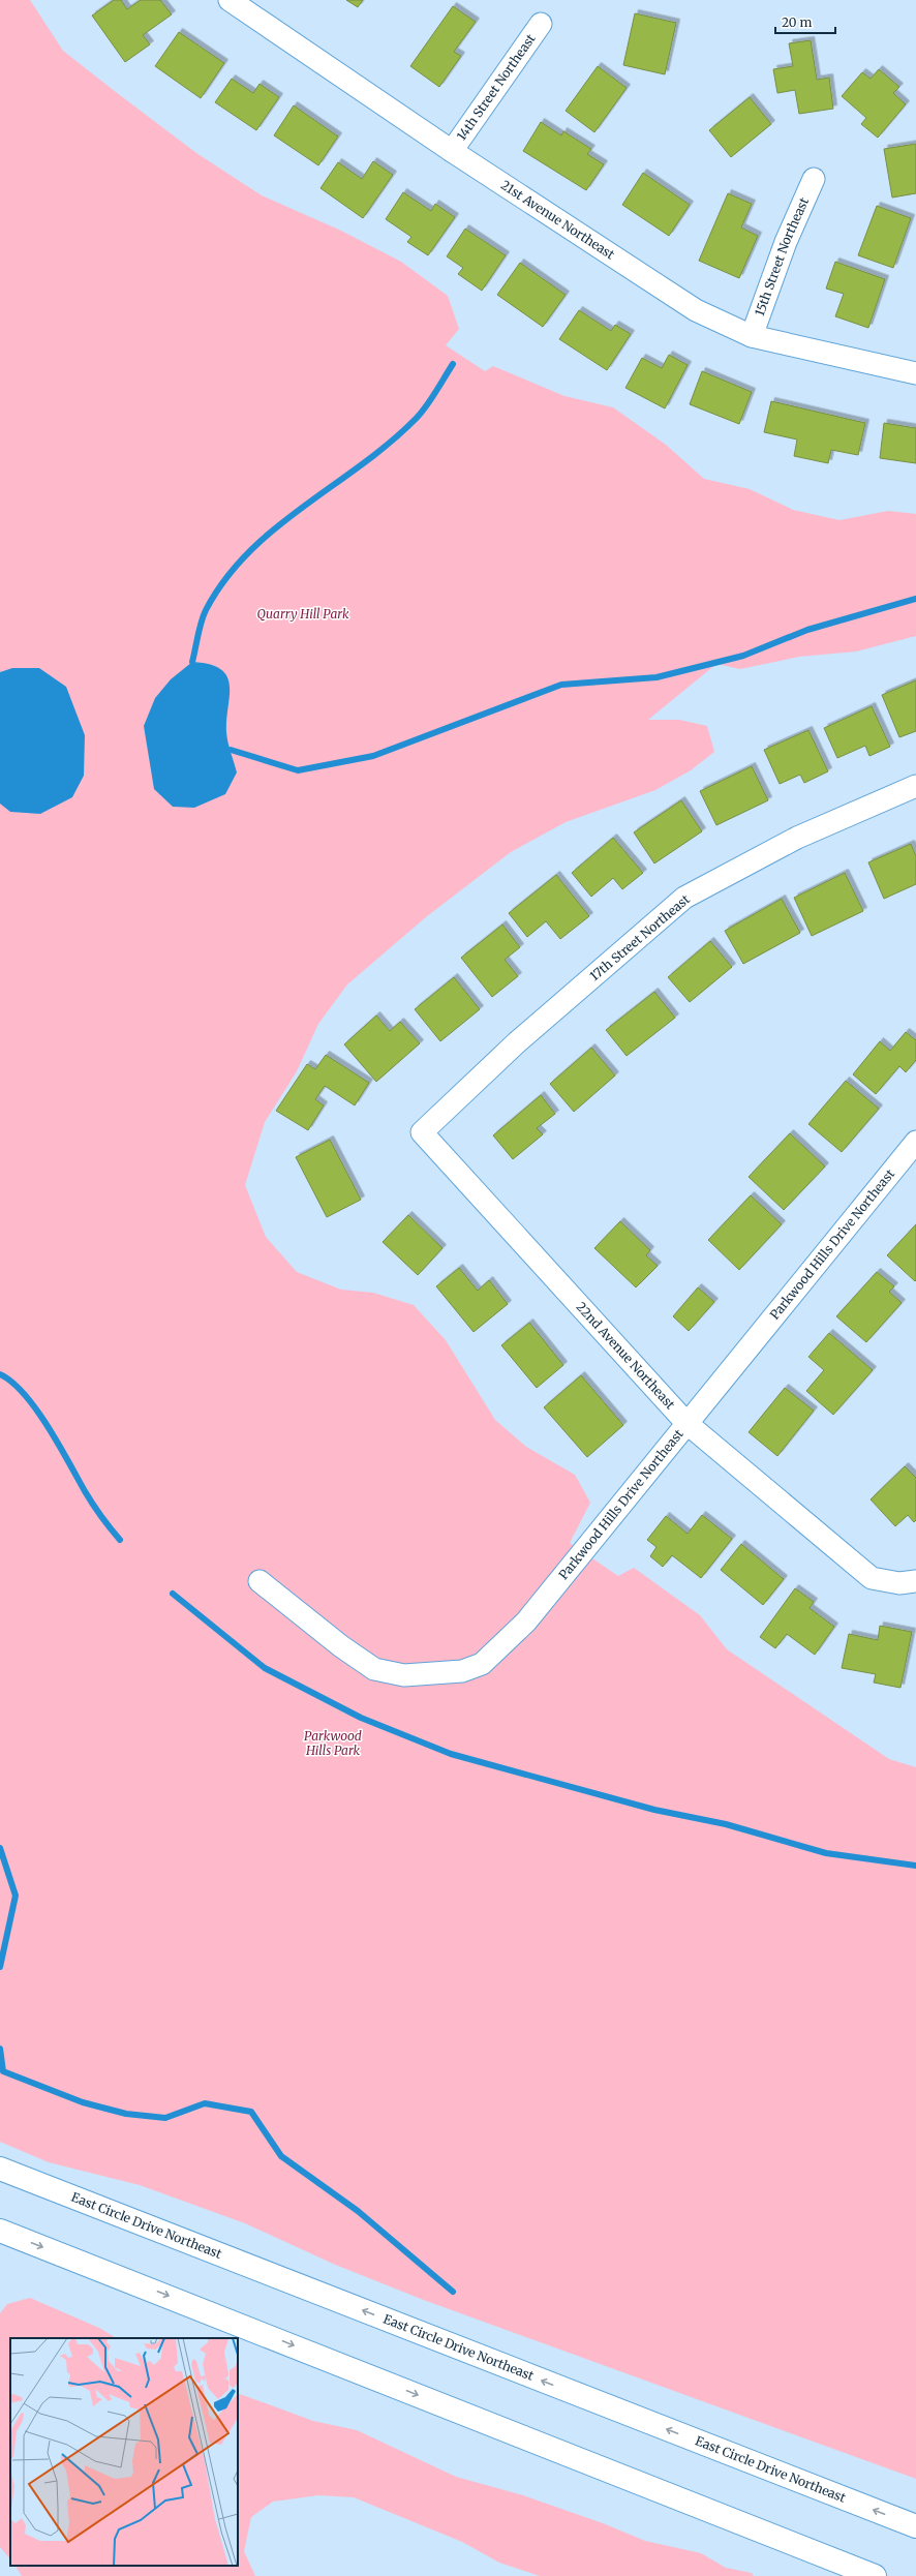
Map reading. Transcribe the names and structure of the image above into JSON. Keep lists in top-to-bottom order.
{
  "streets": {
    "main road": ["East Circle Drive Northeast"],
    "street": [
      "14th Street Northeast",
      "21st Avenue Northeast",
      "15th Street Northeast",
      "17th Street Northeast",
      "Parkwood Hills Drive Northeast",
      "22nd Avenue Northeast"
    ]
  },
  "crossings": [
    ["14th Street Northeast", "21st Avenue Northeast"],
    ["21st Avenue Northeast", "15th Street Northeast"],
    ["17th Street Northeast", "22nd Avenue Northeast"],
    ["Parkwood Hills Drive Northeast", "22nd Avenue Northeast"]
  ],
  "parks": ["Quarry Hill Park", "Parkwood Hills Park"],
  "scale_bar": "20 m"
}
